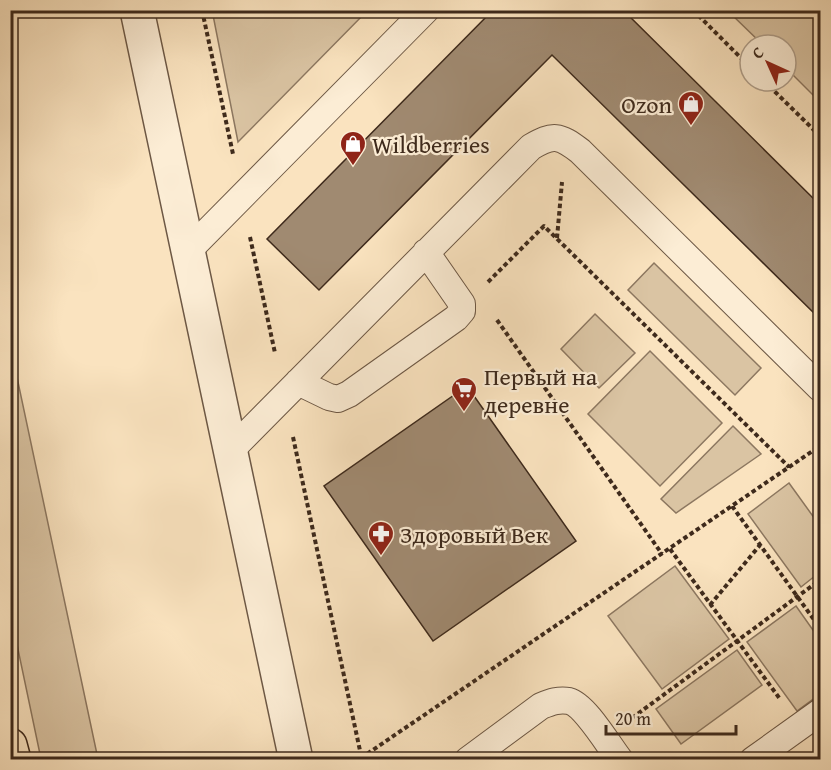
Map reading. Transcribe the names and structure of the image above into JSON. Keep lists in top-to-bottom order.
{
  "places": {
    "shop": ["Ozon", "Wildberries"],
    "supermarket": ["Первый на деревне"],
    "pharmacy": ["Здоровый Век"]
  },
  "scale_bar": "20 m",
  "north": "top left"
}
